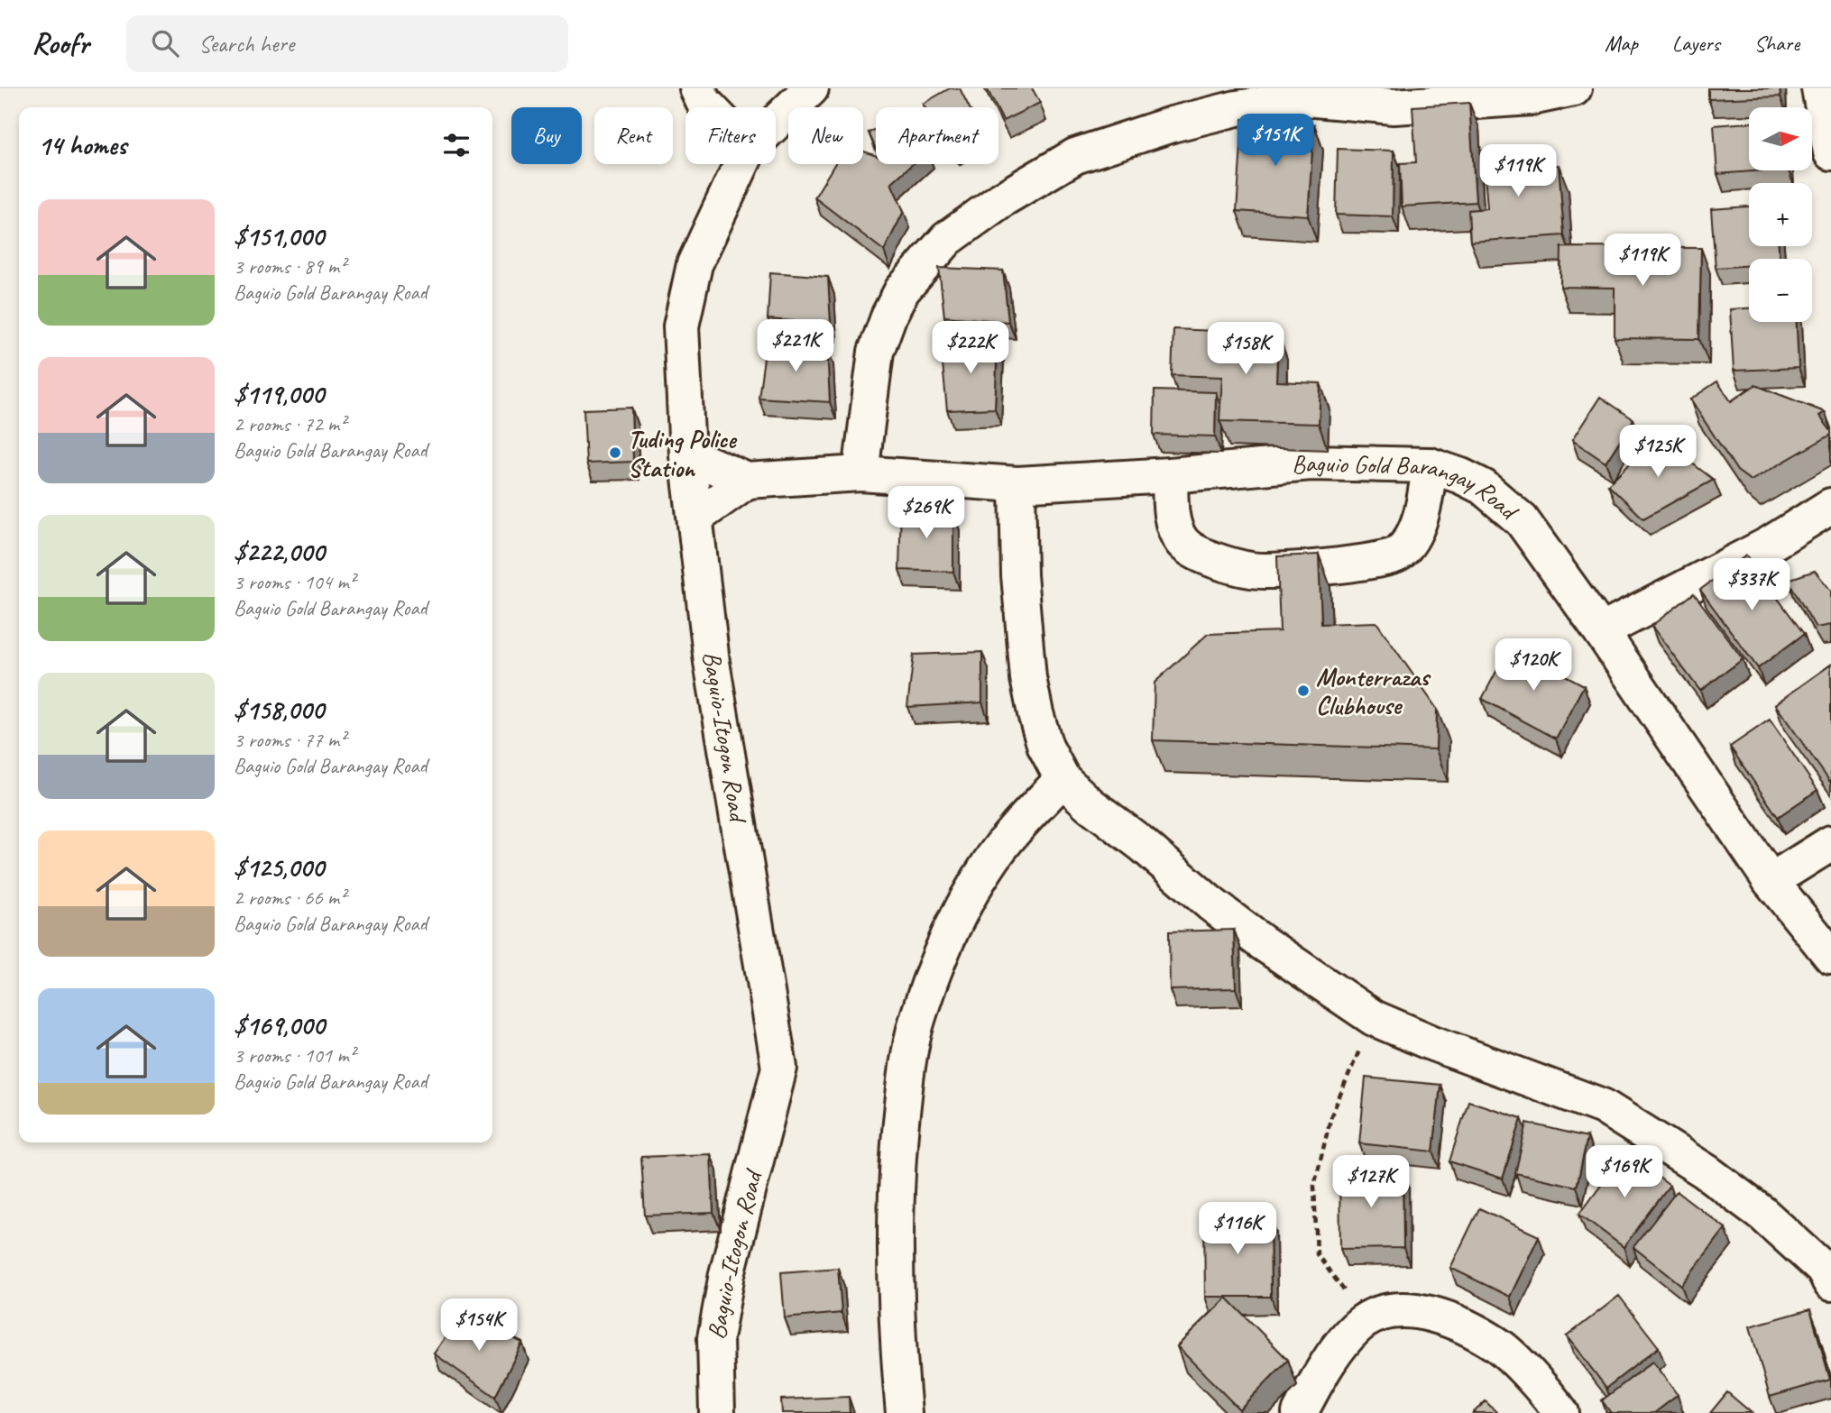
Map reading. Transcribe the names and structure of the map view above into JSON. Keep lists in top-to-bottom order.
{
  "streets": {
    "street": ["Baguio Gold Barangay Road", "Baguio-Itogon Road"]
  },
  "crossings": [
    ["Baguio Gold Barangay Road", "Baguio-Itogon Road"]
  ],
  "places": ["Tuding Police Station", "Monterrazas Clubhouse"],
  "north": "right",
  "page": {
    "header": "Roofr",
    "search": "Search here",
    "nav": ["Map", "Layers", "Share"],
    "map_buttons": ["+", "−"],
    "chip": [
      "Buy",
      "Rent",
      "Filters",
      "New",
      "Apartment"
    ],
    "heading": "14 homes",
    "price": [
      "$151K",
      "$119K",
      "$119K",
      "$221K",
      "$222K",
      "$158K",
      "$125K",
      "$269K",
      "$337K",
      "$120K",
      "$169K",
      "$127K",
      "$116K",
      "$154K"
    ],
    "list": [
      {
        "name": "$151,000",
        "note": "3 rooms · 89 m² · Baguio Gold Barangay Road"
      },
      {
        "name": "$119,000",
        "note": "2 rooms · 72 m² · Baguio Gold Barangay Road"
      },
      {
        "name": "$222,000",
        "note": "3 rooms · 104 m² · Baguio Gold Barangay Road"
      },
      {
        "name": "$158,000",
        "note": "3 rooms · 77 m² · Baguio Gold Barangay Road"
      },
      {
        "name": "$125,000",
        "note": "2 rooms · 66 m² · Baguio Gold Barangay Road"
      },
      {
        "name": "$169,000",
        "note": "3 rooms · 101 m² · Baguio Gold Barangay Road"
      }
    ]
  }
}
